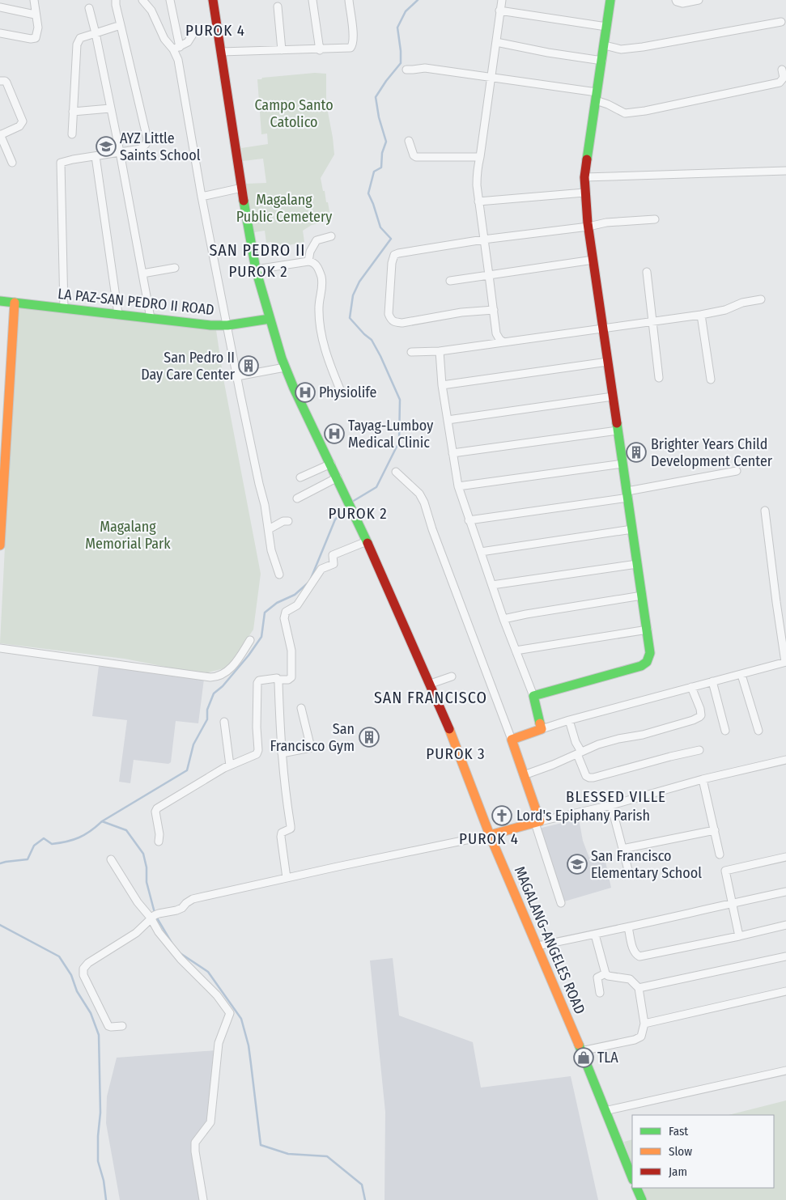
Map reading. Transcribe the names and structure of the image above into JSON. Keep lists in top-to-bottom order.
{
  "streets": {
    "street": ["LA PAZ-SAN PEDRO II ROAD", "MAGALANG-ANGELES ROAD"]
  },
  "crossings": [
    ["LA PAZ-SAN PEDRO II ROAD", "MAGALANG-ANGELES ROAD"]
  ],
  "districts": [
    "PUROK 4",
    "SAN PEDRO II",
    "PUROK 2",
    "PUROK 2",
    "SAN FRANCISCO",
    "PUROK 3",
    "BLESSED VILLE",
    "PUROK 4"
  ],
  "parks": ["Campo Santo Catolico", "Magalang Public Cemetery", "Magalang Memorial Park"],
  "places": {
    "school or university": ["AYZ Little Saints School", "San Francisco Elementary School"],
    "building": ["San Pedro II Day Care Center", "Brighter Years Child Development Center", "San Francisco Gym"],
    "hospital": ["Physiolife", "Tayag-Lumboy Medical Clinic"],
    "church": ["Lord's Epiphany Parish"],
    "shop": ["TLA"]
  },
  "legend": ["Fast", "Slow", "Jam"]
}
